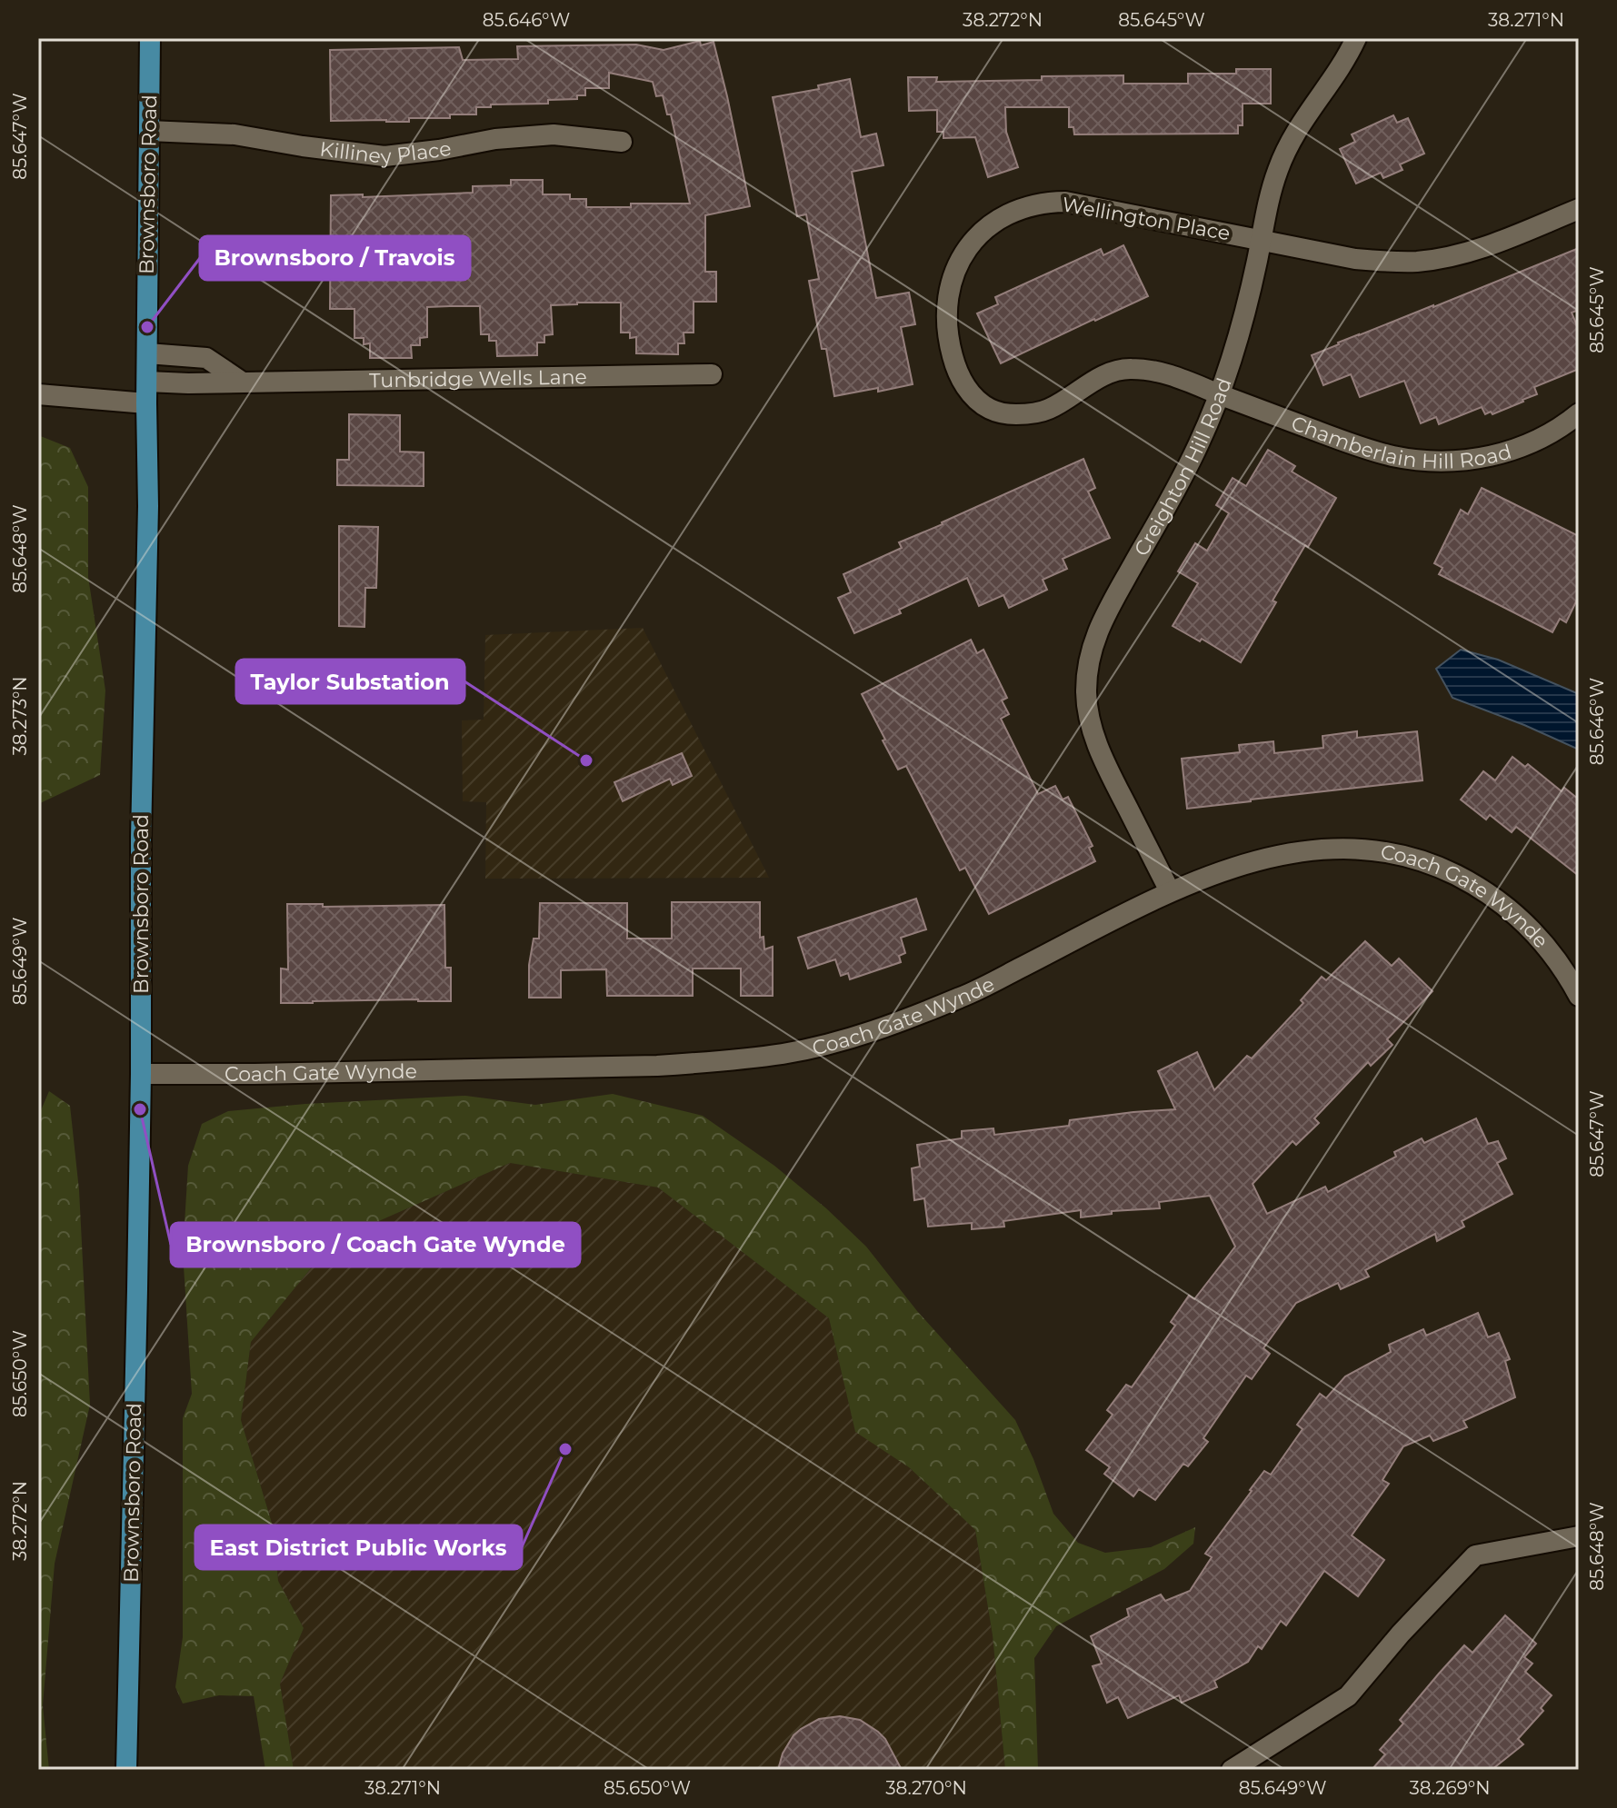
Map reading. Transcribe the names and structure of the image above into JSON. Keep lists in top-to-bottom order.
{
  "streets": {
    "main road": ["Brownsboro Road"],
    "street": [
      "Killiney Place",
      "Wellington Place",
      "Tunbridge Wells Lane",
      "Chamberlain Hill Road",
      "Creighton Hill Road",
      "Coach Gate Wynde"
    ]
  },
  "crossings": [
    ["Killiney Place", "Brownsboro Road"],
    ["Brownsboro Road", "Tunbridge Wells Lane"],
    ["Brownsboro Road", "Coach Gate Wynde"],
    ["Wellington Place", "Chamberlain Hill Road"],
    ["Wellington Place", "Creighton Hill Road"],
    ["Chamberlain Hill Road", "Creighton Hill Road"],
    ["Creighton Hill Road", "Coach Gate Wynde"]
  ],
  "places": [
    "Brownsboro / Travois",
    "Taylor Substation",
    "Brownsboro / Coach Gate Wynde",
    "East District Public Works"
  ],
  "coordinates": [
    "85.646°W",
    "38.272°N",
    "85.645°W",
    "38.271°N",
    "85.647°W",
    "85.648°W",
    "38.273°N",
    "85.649°W",
    "85.650°W",
    "38.270°N",
    "38.269°N"
  ]
}
